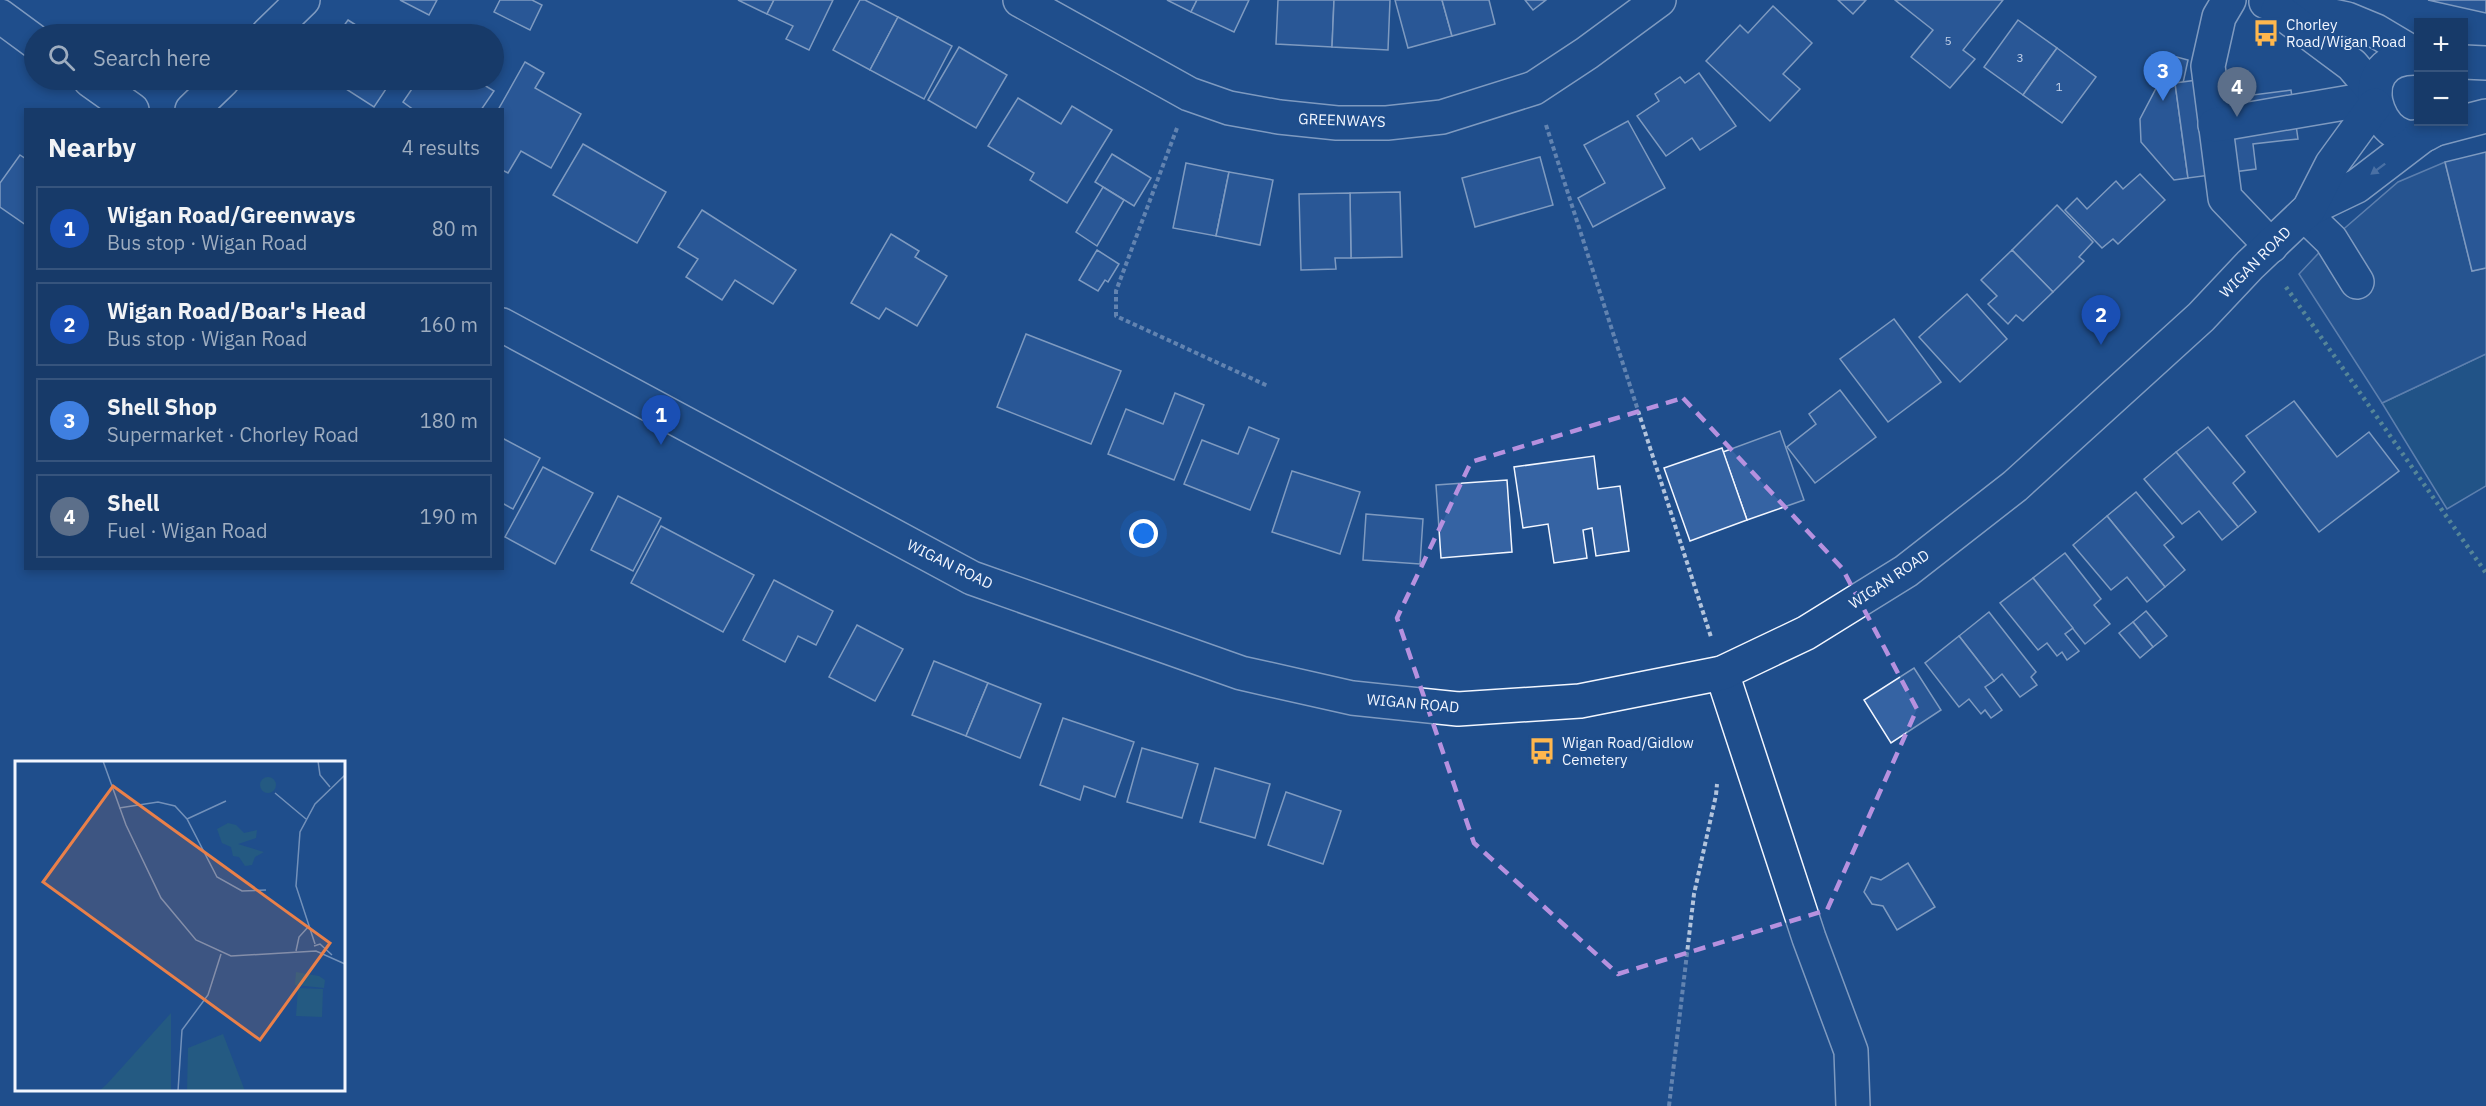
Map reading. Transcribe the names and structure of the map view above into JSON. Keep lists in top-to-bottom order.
{
  "streets": {
    "main road": ["GREENWAYS", "WIGAN ROAD"]
  },
  "places": {
    "bus stop": ["Chorley Road/Wigan Road", "Wigan Road/Gidlow Cemetery"]
  },
  "house_numbers": ["5", "3", "1"],
  "page": {
    "map_buttons": ["+", "−"],
    "search": "Search here",
    "pins": [
      "3",
      "4",
      "2",
      "1"
    ],
    "heading": ["Nearby", "4 results"],
    "list": [
      {
        "mark": "1",
        "name": "Wigan Road/Greenways",
        "note": "Bus stop · Wigan Road",
        "value": "80 m"
      },
      {
        "mark": "2",
        "name": "Wigan Road/Boar's Head",
        "note": "Bus stop · Wigan Road",
        "value": "160 m"
      },
      {
        "mark": "3",
        "name": "Shell Shop",
        "note": "Supermarket · Chorley Road",
        "value": "180 m"
      },
      {
        "mark": "4",
        "name": "Shell",
        "note": "Fuel · Wigan Road",
        "value": "190 m"
      }
    ]
  }
}
